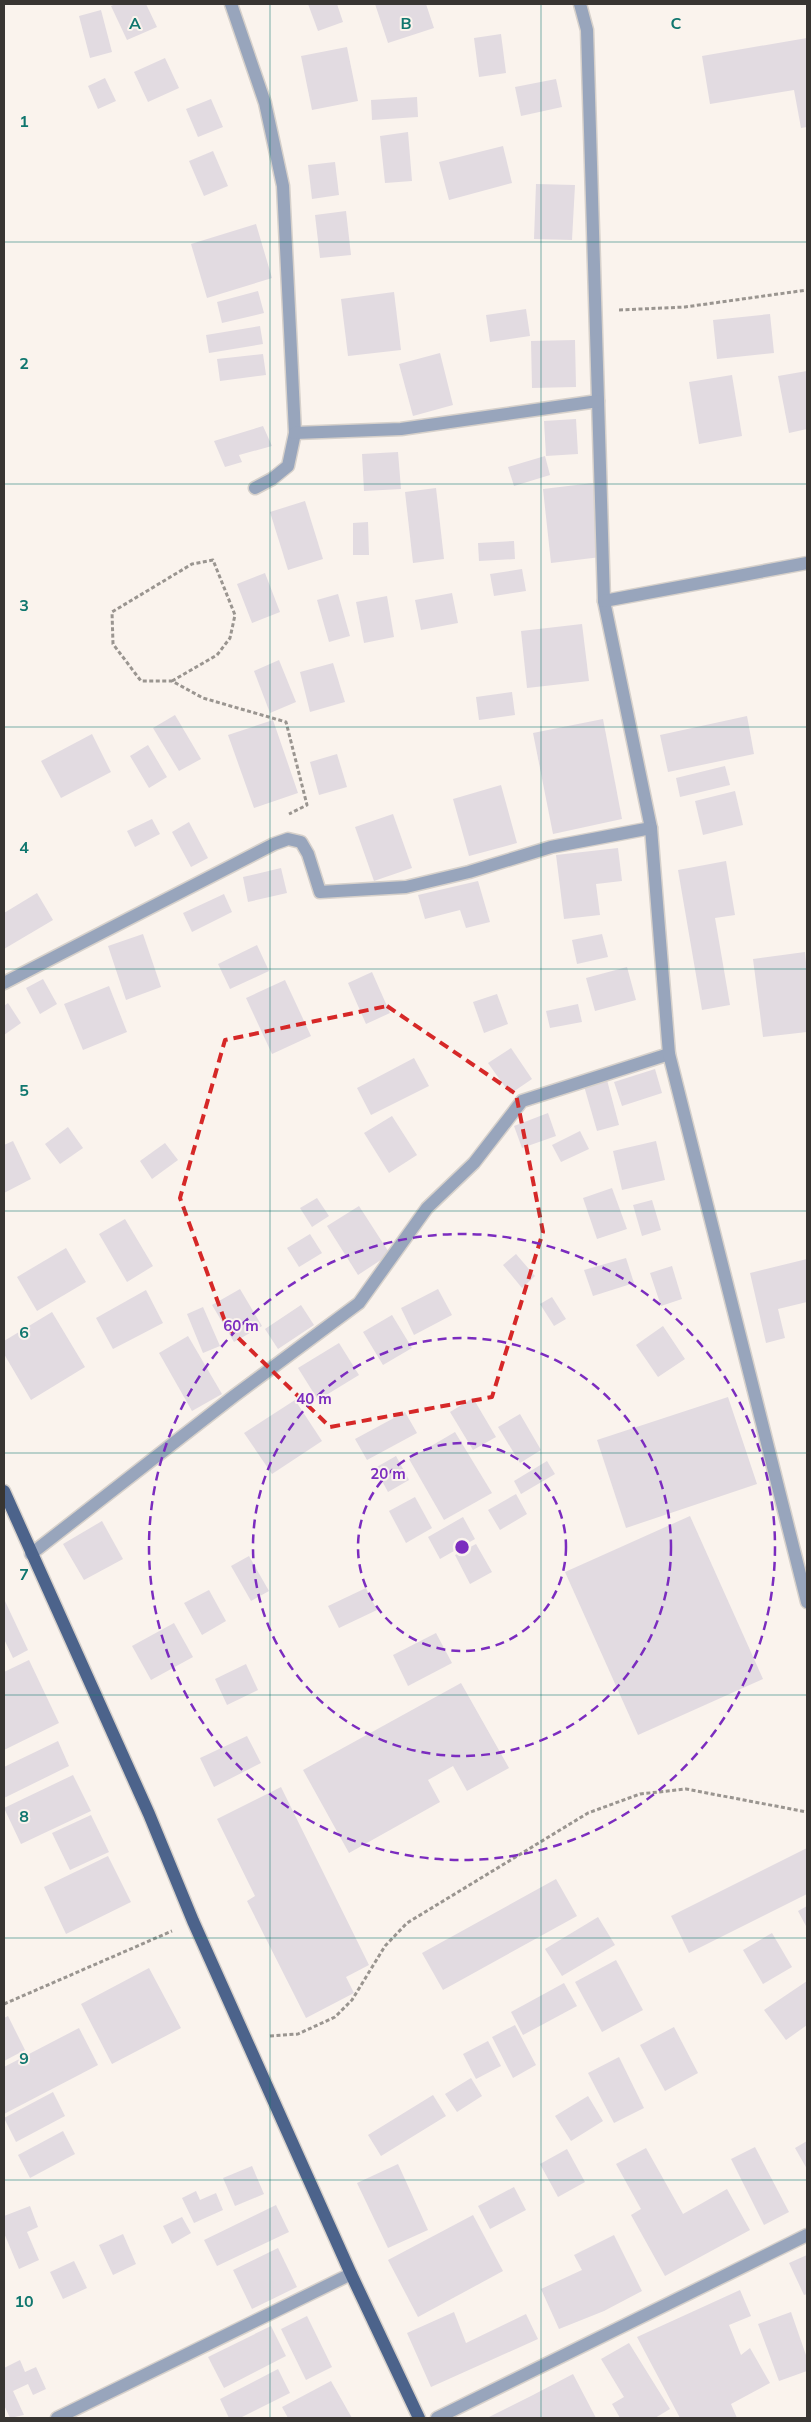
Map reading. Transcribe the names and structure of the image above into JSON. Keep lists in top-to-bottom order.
{
  "grid": {
    "columns": ["A", "B", "C"],
    "rows": [
      "1",
      "2",
      "3",
      "4",
      "5",
      "6",
      "7",
      "8",
      "9",
      "10"
    ]
  },
  "rings": ["60 m", "40 m", "20 m"]
}
